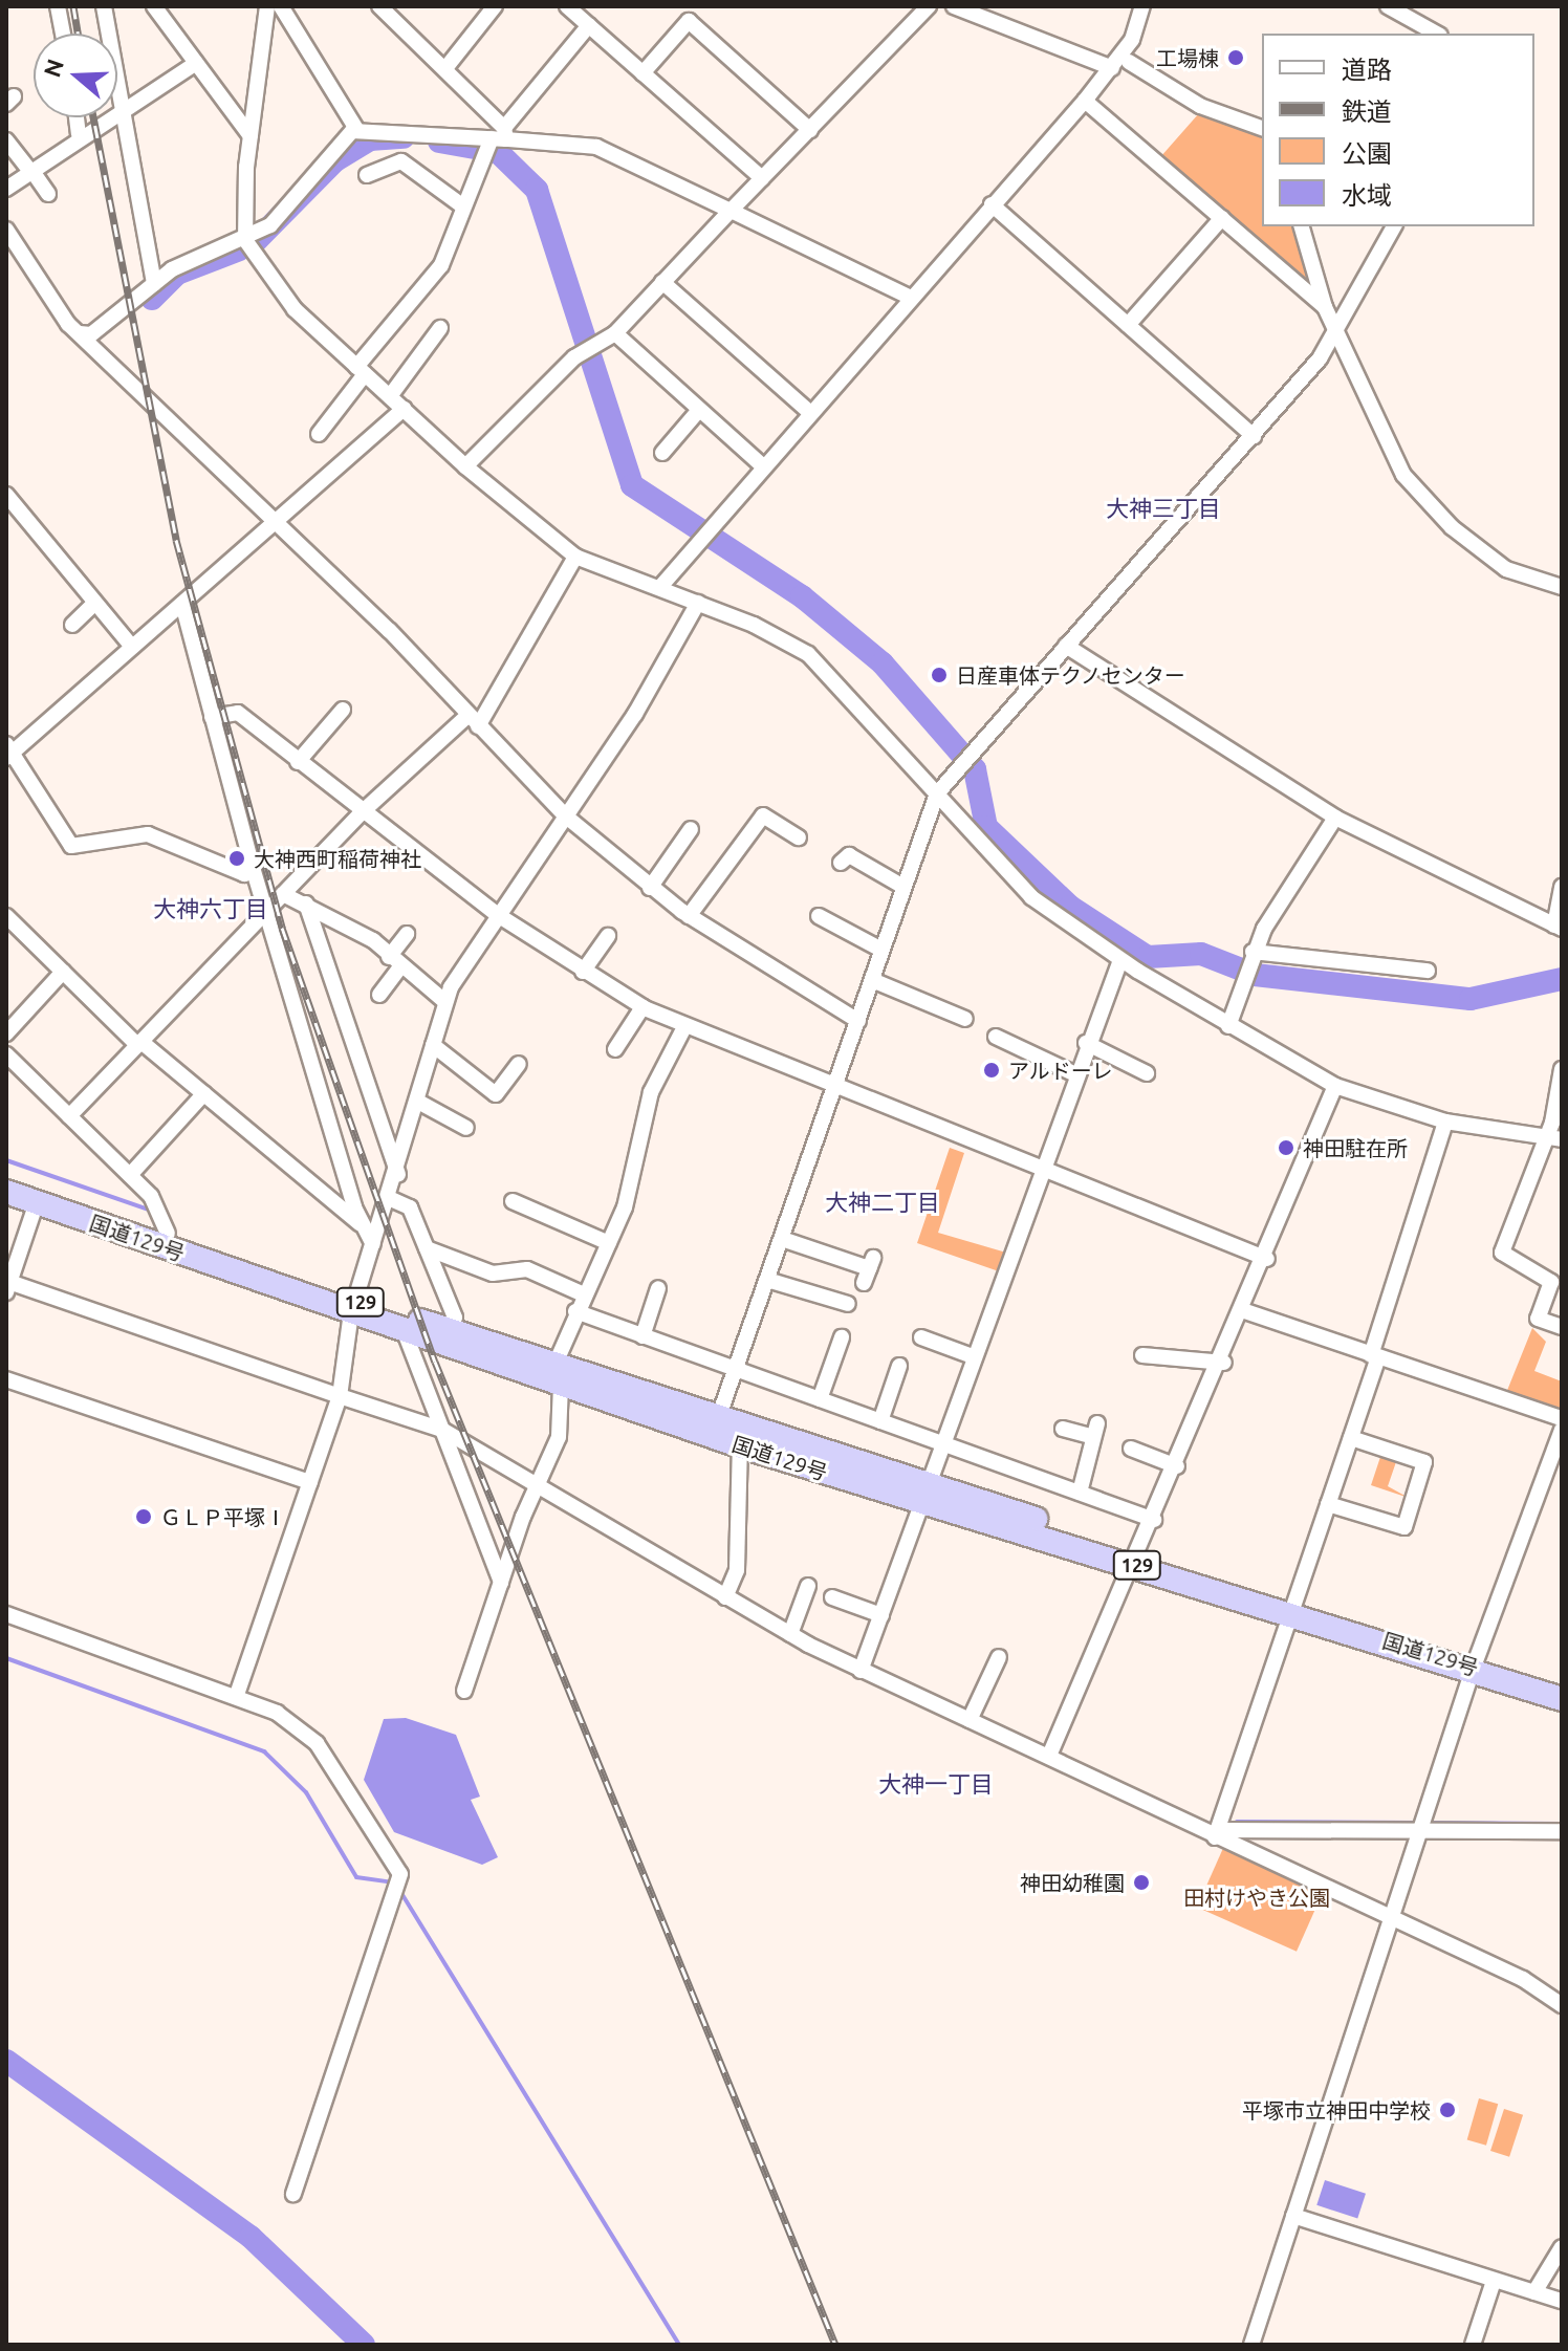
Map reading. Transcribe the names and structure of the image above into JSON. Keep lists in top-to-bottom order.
{
  "streets": {
    "highway": ["国道129号", "129"]
  },
  "districts": [
    "大神三丁目",
    "大神六丁目",
    "大神二丁目",
    "大神一丁目"
  ],
  "parks": ["田村けやき公園"],
  "places": [
    "工場棟",
    "日産車体テクノセンター",
    "大神西町稲荷神社",
    "アルドーレ",
    "神田駐在所",
    "ＧＬＰ平塚Ⅰ",
    "神田幼稚園",
    "平塚市立神田中学校"
  ],
  "legend": [
    "道路",
    "鉄道",
    "公園",
    "水域"
  ],
  "north": "left"
}
